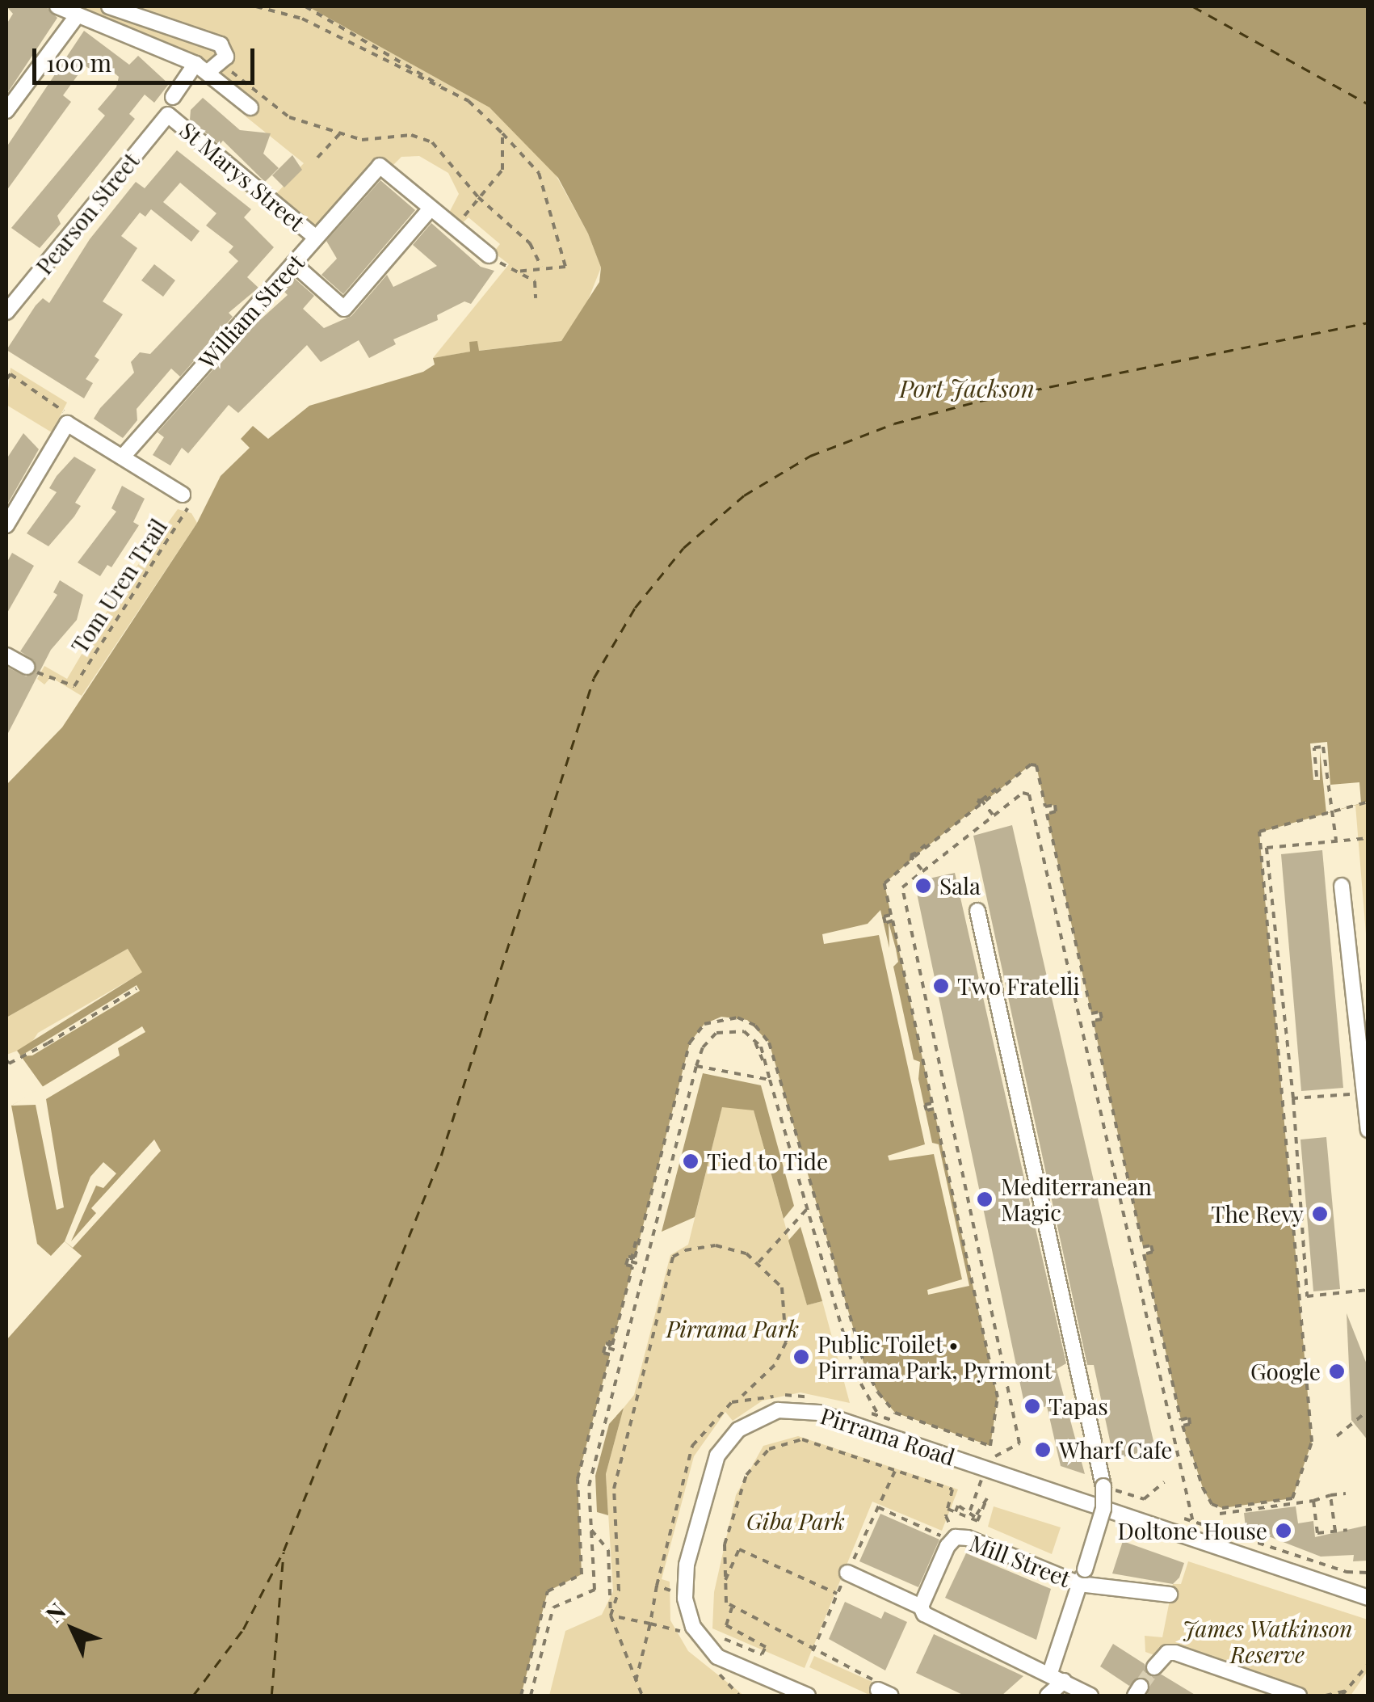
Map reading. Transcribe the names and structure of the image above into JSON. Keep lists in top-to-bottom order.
{
  "streets": {
    "street": [
      "St Marys Street",
      "Pearson Street",
      "William Street",
      "Pirrama Road",
      "Mill Street"
    ],
    "path": ["Tom Uren Trail"]
  },
  "crossings": [
    ["St Marys Street", "Pearson Street"],
    ["St Marys Street", "William Street"]
  ],
  "water": ["Port Jackson"],
  "parks": ["Pirrama Park", "Giba Park", "James Watkinson Reserve"],
  "places": [
    "Sala",
    "Two Fratelli",
    "Tied to Tide",
    "Mediterranean Magic",
    "The Revy",
    "Public Toilet • Pirrama Park, Pyrmont",
    "Google",
    "Tapas",
    "Wharf Cafe",
    "Doltone House"
  ],
  "scale_bar": "100 m",
  "north": "top left"
}
